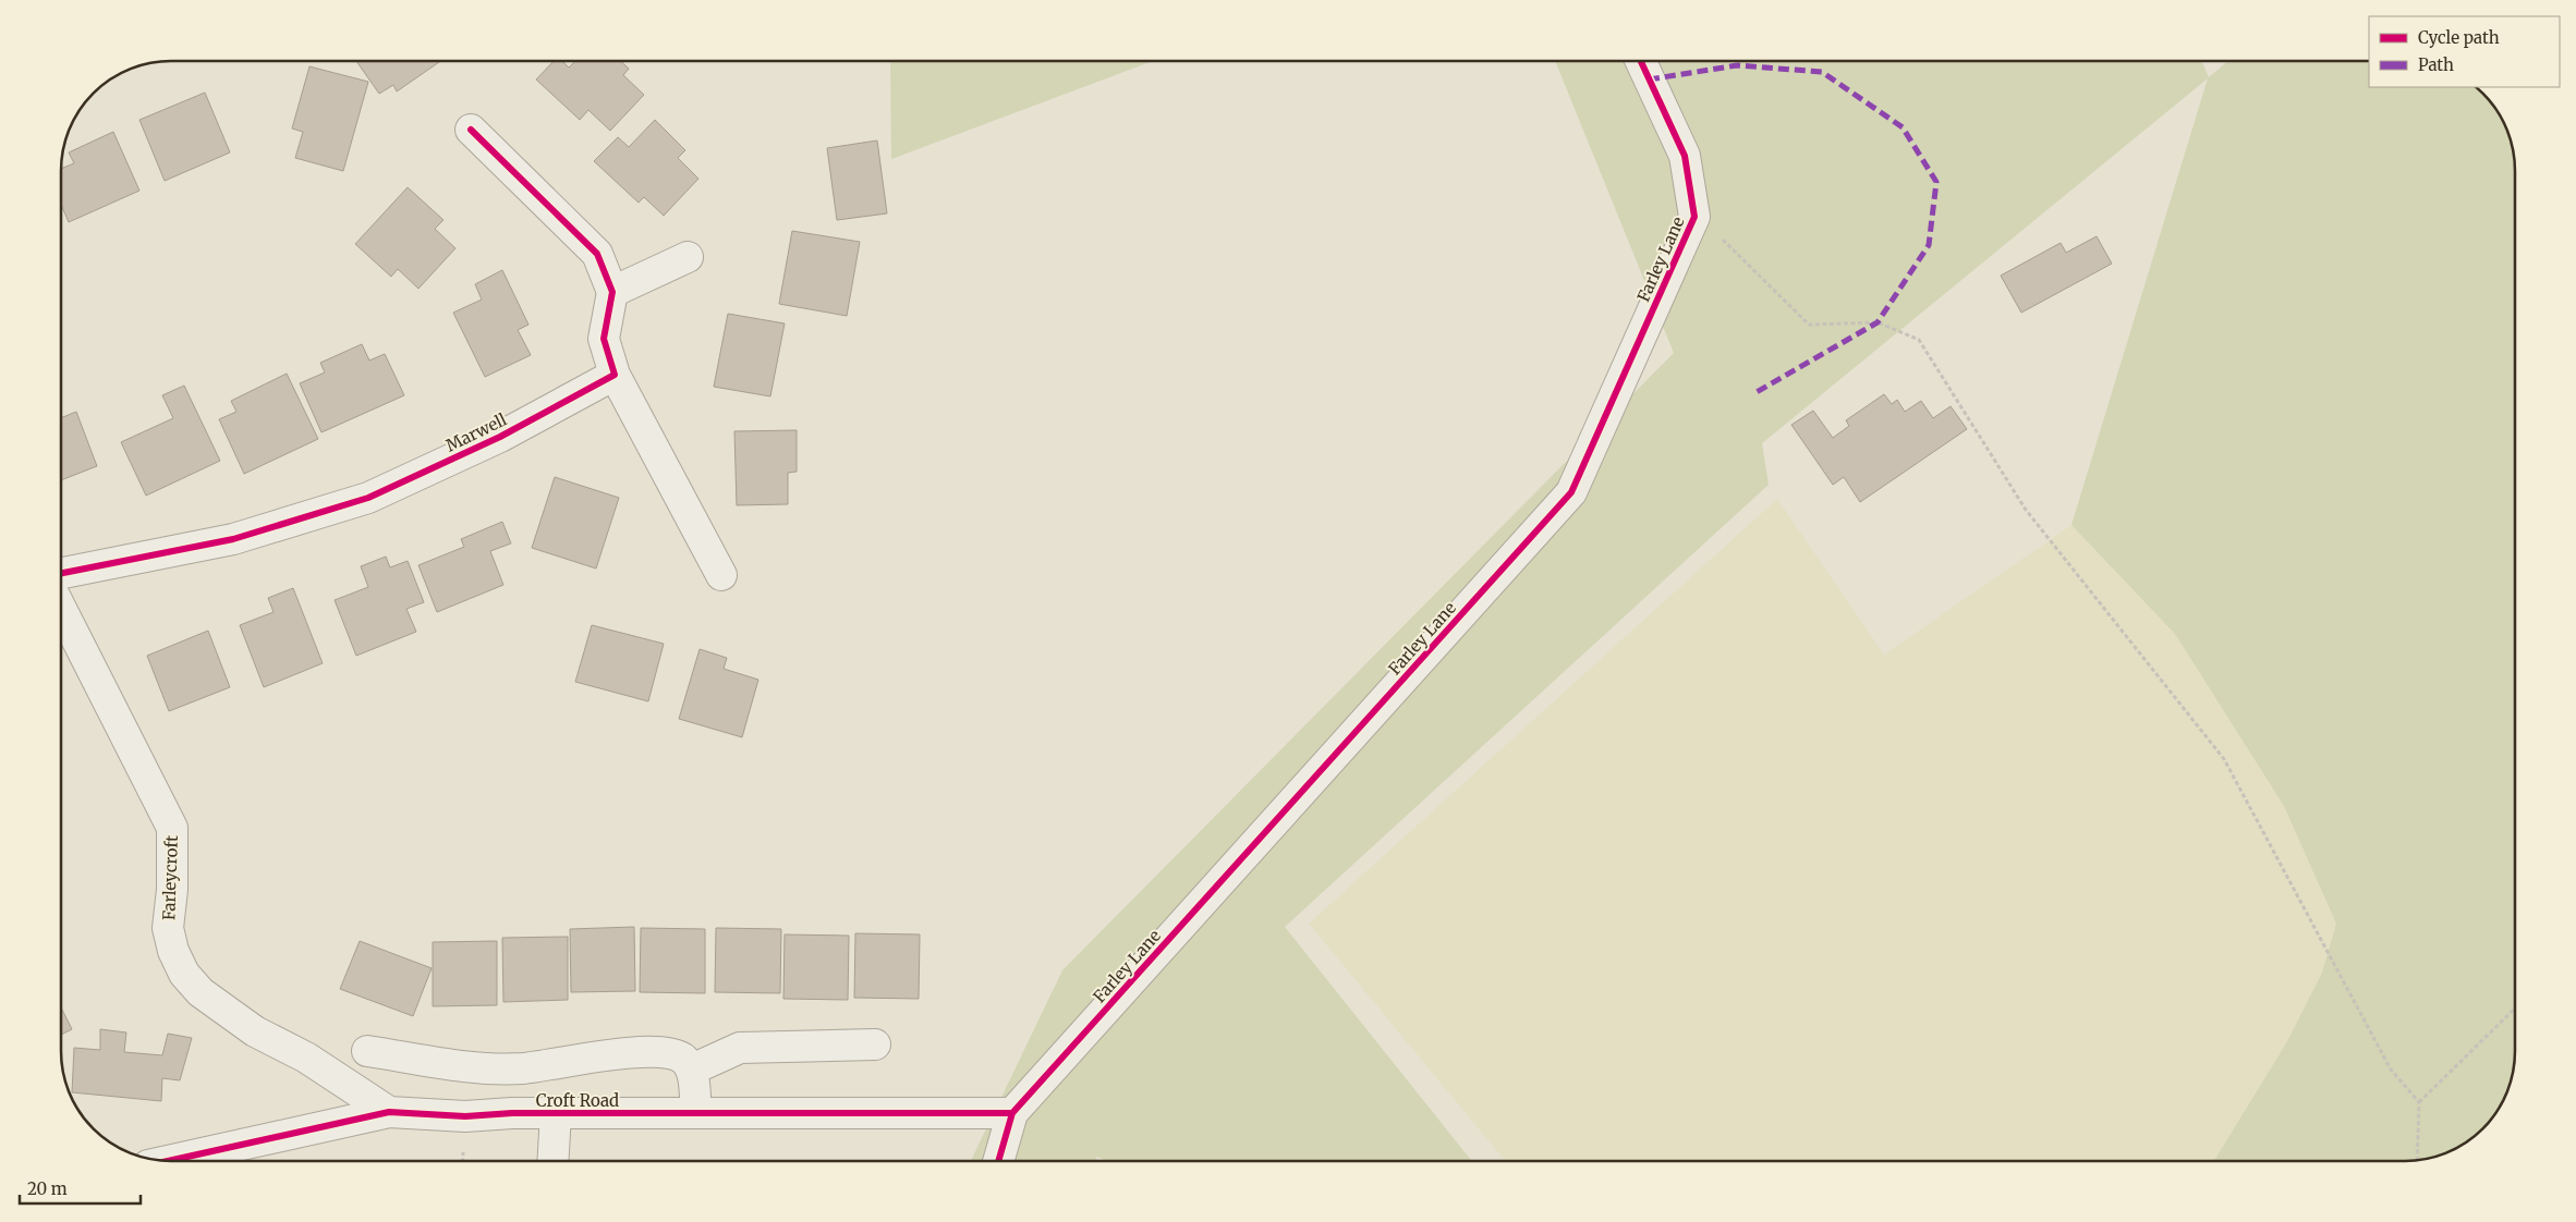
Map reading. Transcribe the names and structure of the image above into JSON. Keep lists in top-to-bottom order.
{
  "streets": {
    "street": [
      "Farley Lane",
      "Marwell",
      "Farleycroft",
      "Croft Road"
    ]
  },
  "crossings": [
    ["Farley Lane", "Croft Road"],
    ["Farleycroft", "Croft Road"]
  ],
  "legend": ["Cycle path", "Path"],
  "scale_bar": "20 m"
}
